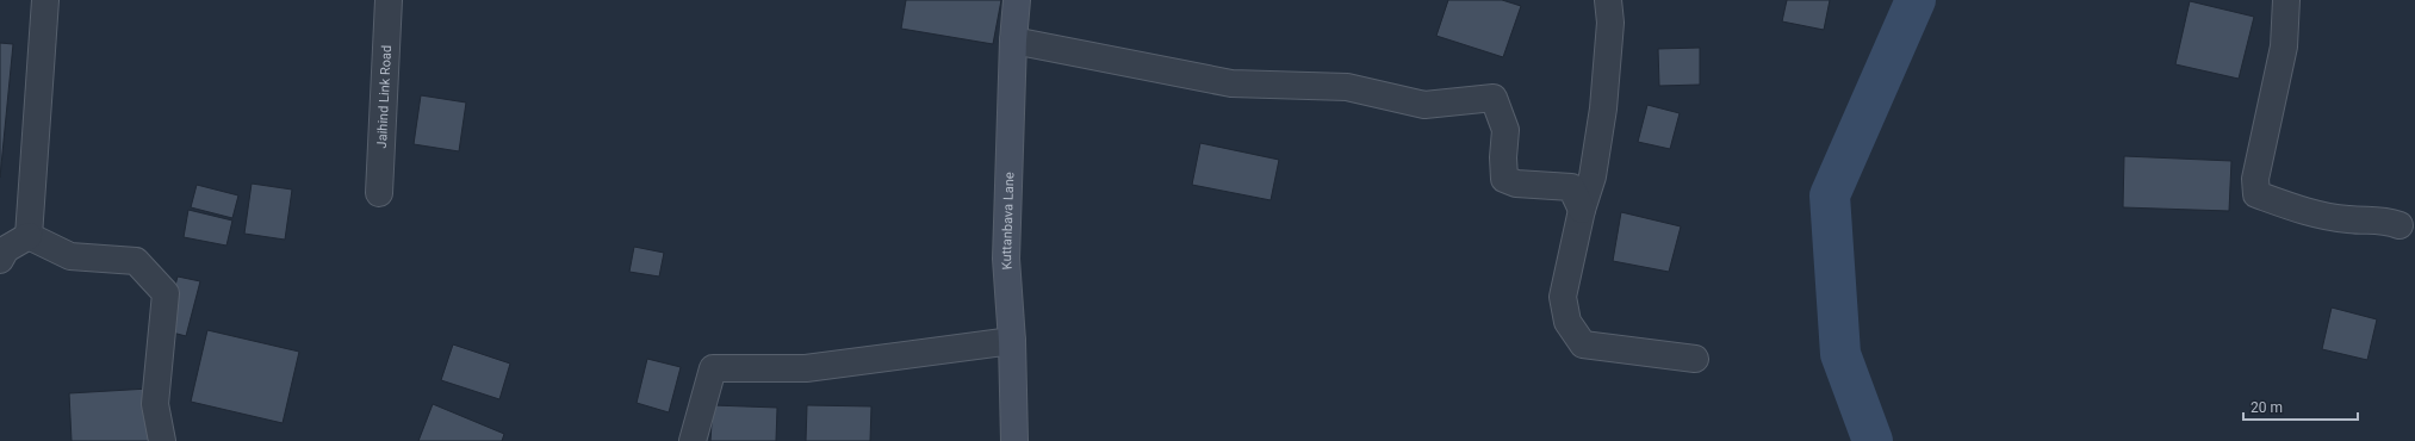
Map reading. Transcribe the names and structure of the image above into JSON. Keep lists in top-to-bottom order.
{
  "streets": {
    "street": ["Jaihind Link Road", "Kuttanbava Lane"]
  },
  "scale_bar": "20 m"
}
